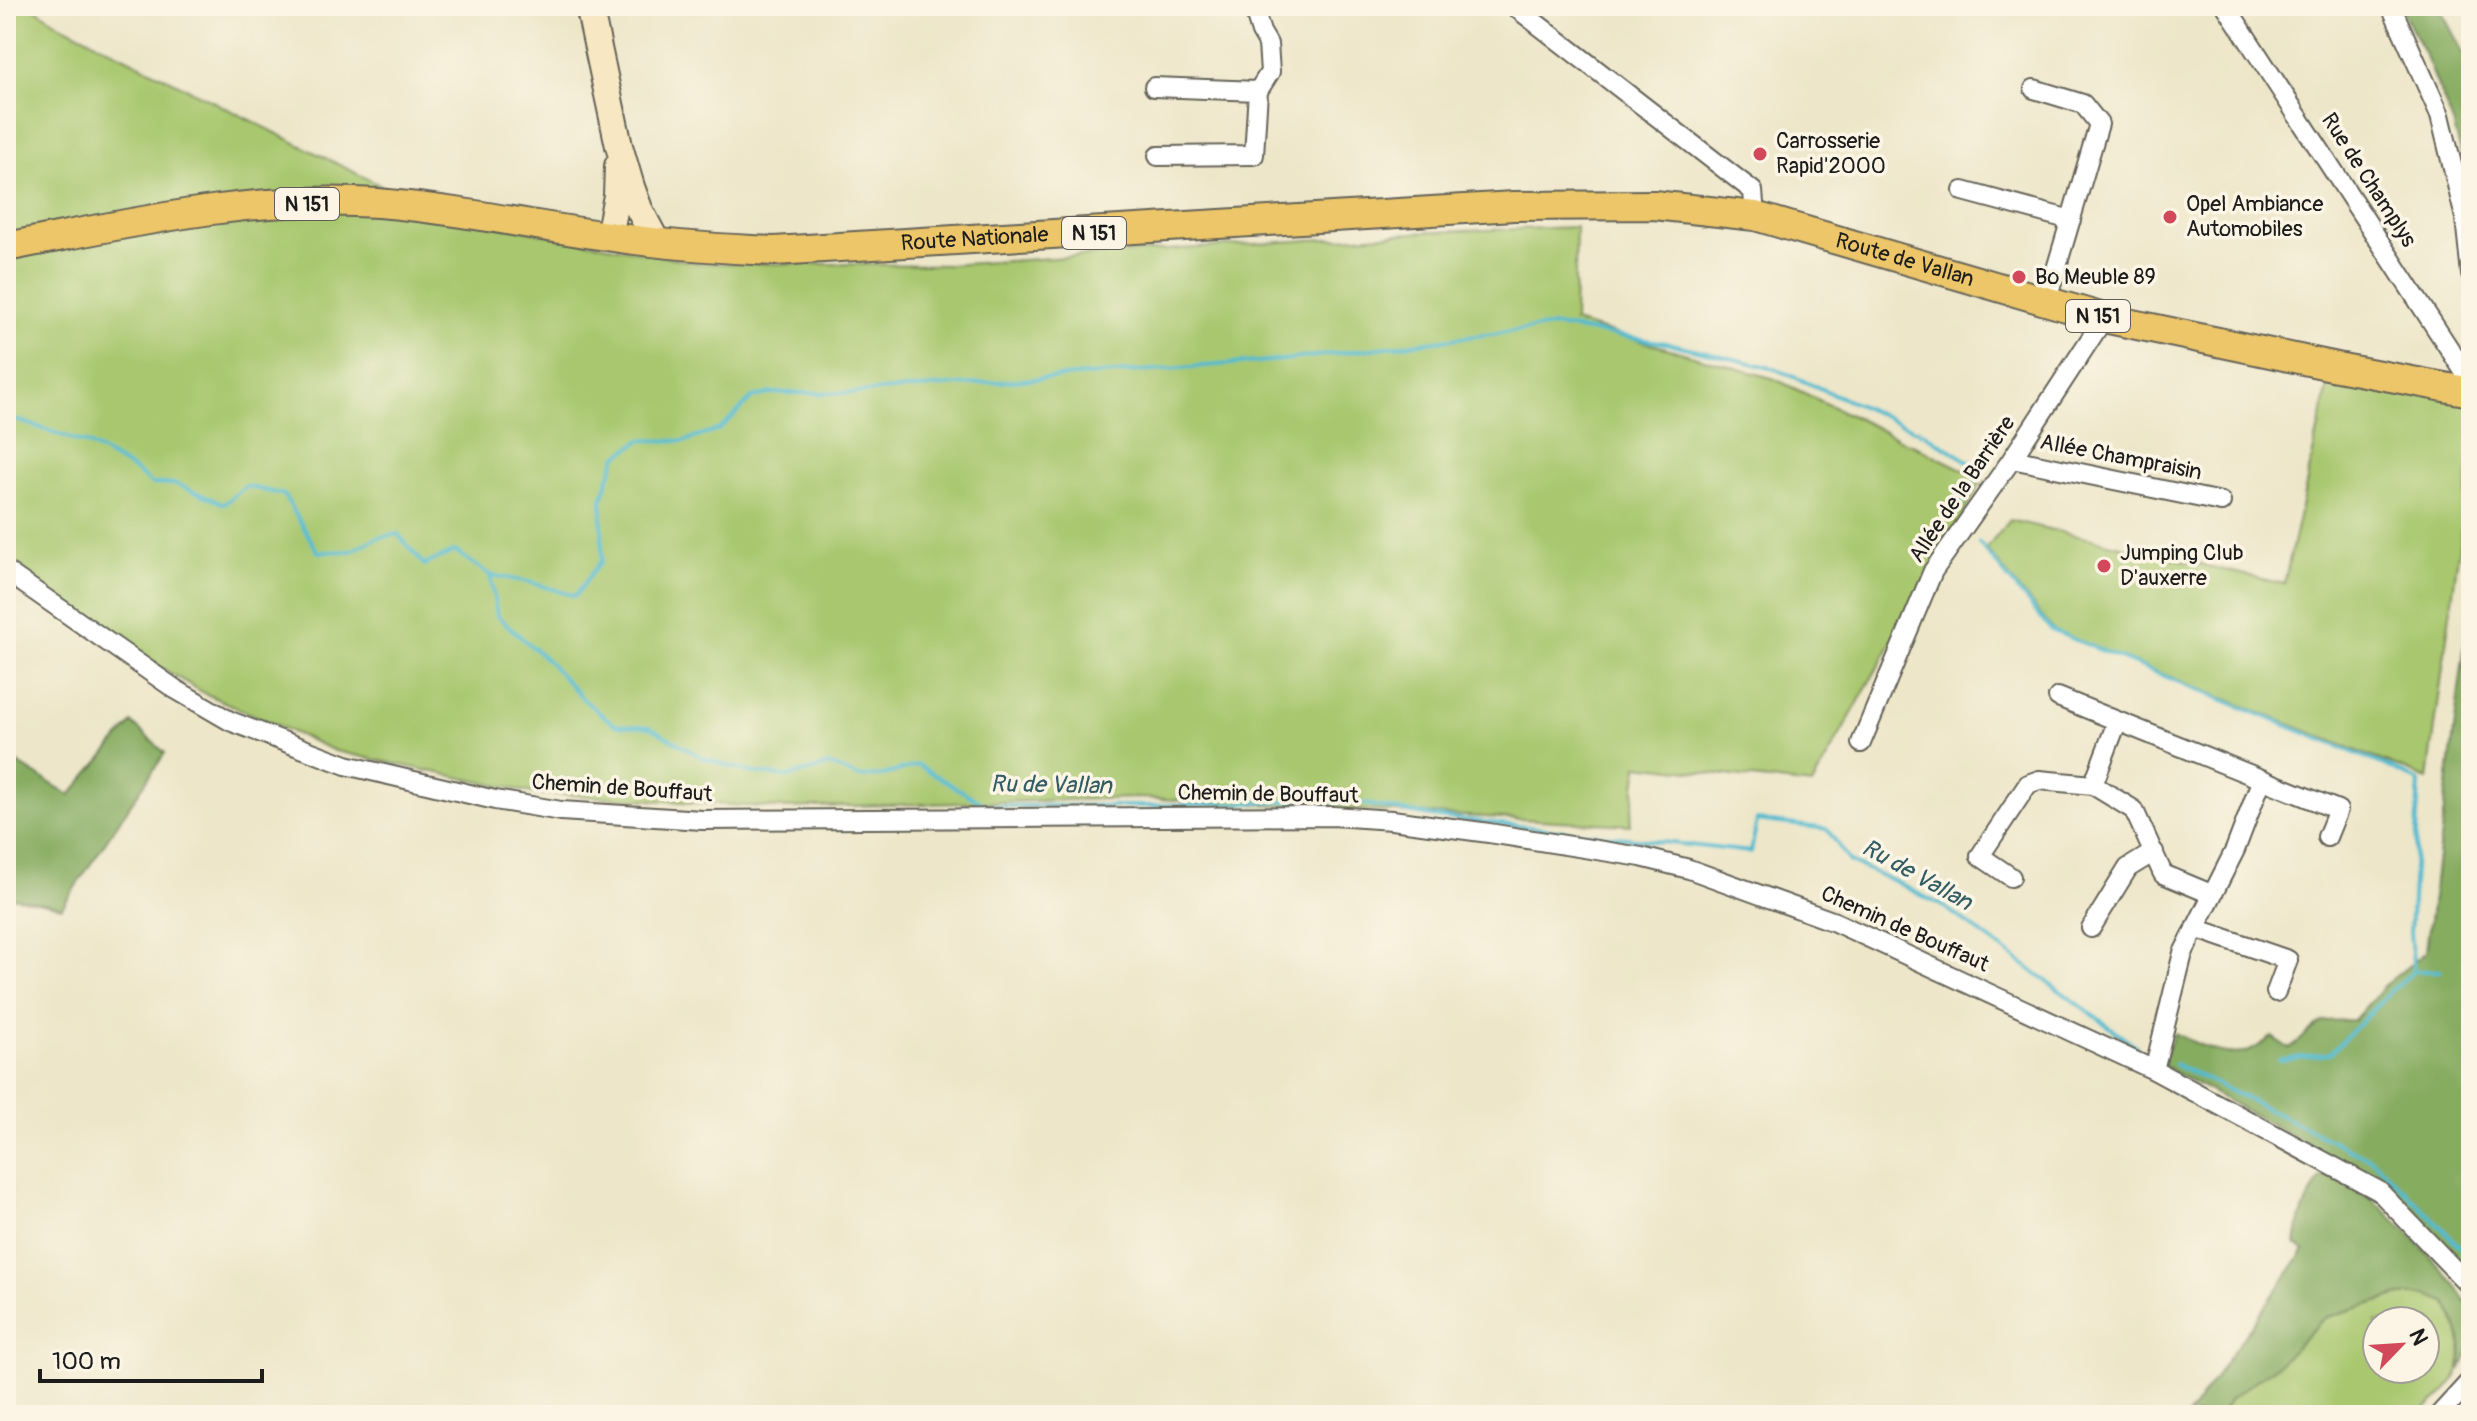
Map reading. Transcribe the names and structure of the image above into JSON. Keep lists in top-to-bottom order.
{
  "streets": {
    "main road": ["N 151", "Route Nationale", "Route de Vallan"],
    "street": [
      "Rue de Champlys",
      "Allée Champraisin",
      "Allée de la Barrière",
      "Chemin de Bouffaut"
    ]
  },
  "crossings": [
    ["Rue de Champlys", "Route de Vallan"],
    ["N 151", "Route Nationale"],
    ["Route Nationale", "Route de Vallan"],
    ["Route de Vallan", "Allée de la Barrière"],
    ["Allée Champraisin", "Allée de la Barrière"]
  ],
  "water": ["Ru de Vallan"],
  "places": [
    "Carrosserie Rapid'2000",
    "Opel Ambiance Automobiles",
    "Bo Meuble 89",
    "Jumping Club D'auxerre"
  ],
  "scale_bar": "100 m",
  "north": "top right"
}
